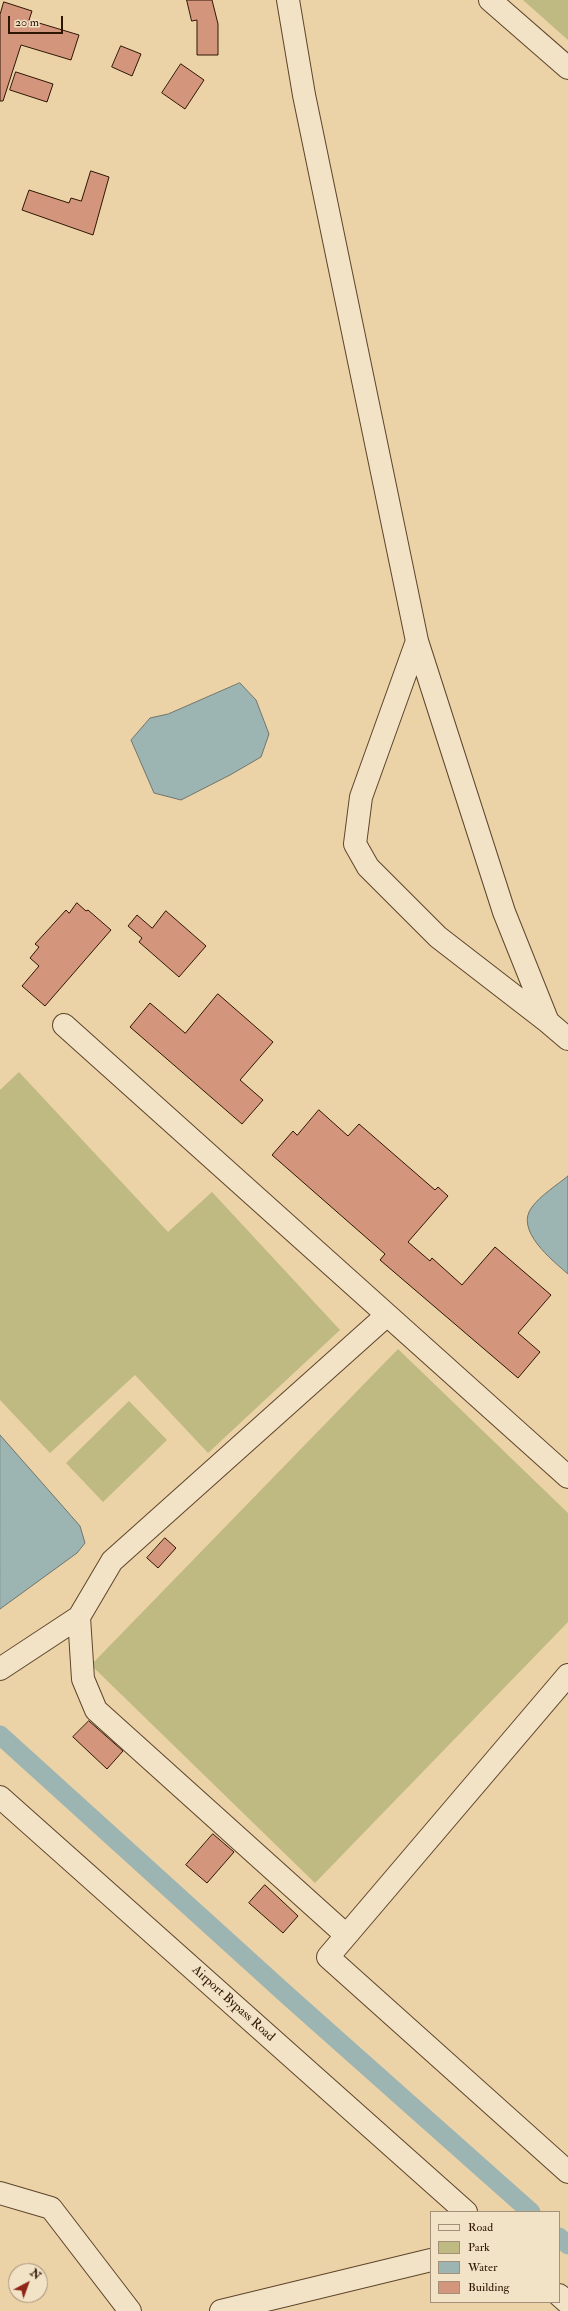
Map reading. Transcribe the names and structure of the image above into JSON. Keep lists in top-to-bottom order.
{
  "streets": {
    "street": ["Airport Bypass Road"]
  },
  "legend": [
    "Road",
    "Park",
    "Water",
    "Building"
  ],
  "scale_bar": "20 m",
  "north": "top right"
}
